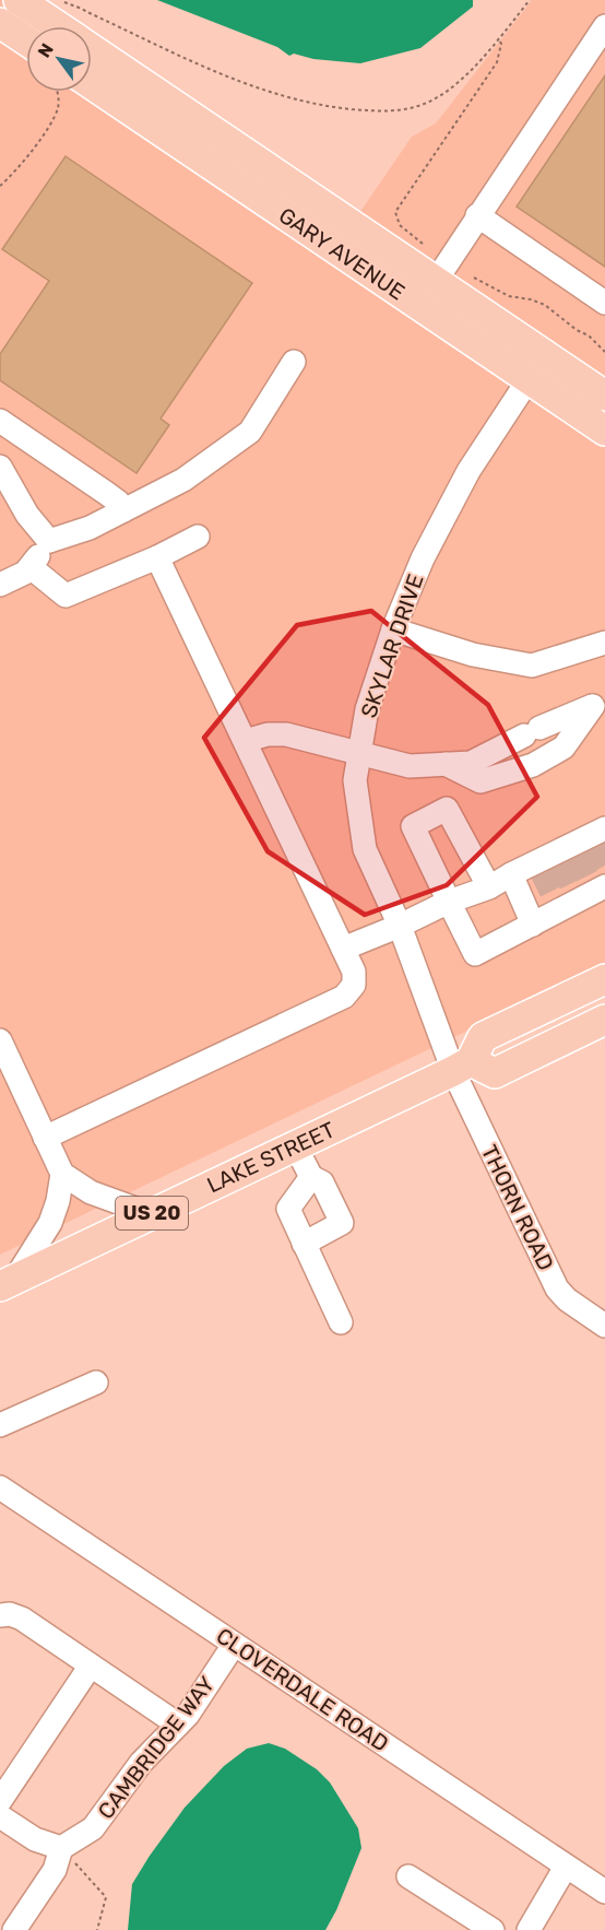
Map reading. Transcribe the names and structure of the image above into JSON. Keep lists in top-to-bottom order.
{
  "streets": {
    "main road": ["GARY AVENUE", "LAKE STREET", "US 20"],
    "street": [
      "SKYLAR DRIVE",
      "THORN ROAD",
      "CLOVERDALE ROAD",
      "CAMBRIDGE WAY"
    ]
  },
  "crossings": [
    ["GARY AVENUE", "SKYLAR DRIVE"],
    ["SKYLAR DRIVE", "LAKE STREET"],
    ["SKYLAR DRIVE", "THORN ROAD"],
    ["LAKE STREET", "THORN ROAD"],
    ["CLOVERDALE ROAD", "CAMBRIDGE WAY"]
  ],
  "north": "top left"
}
